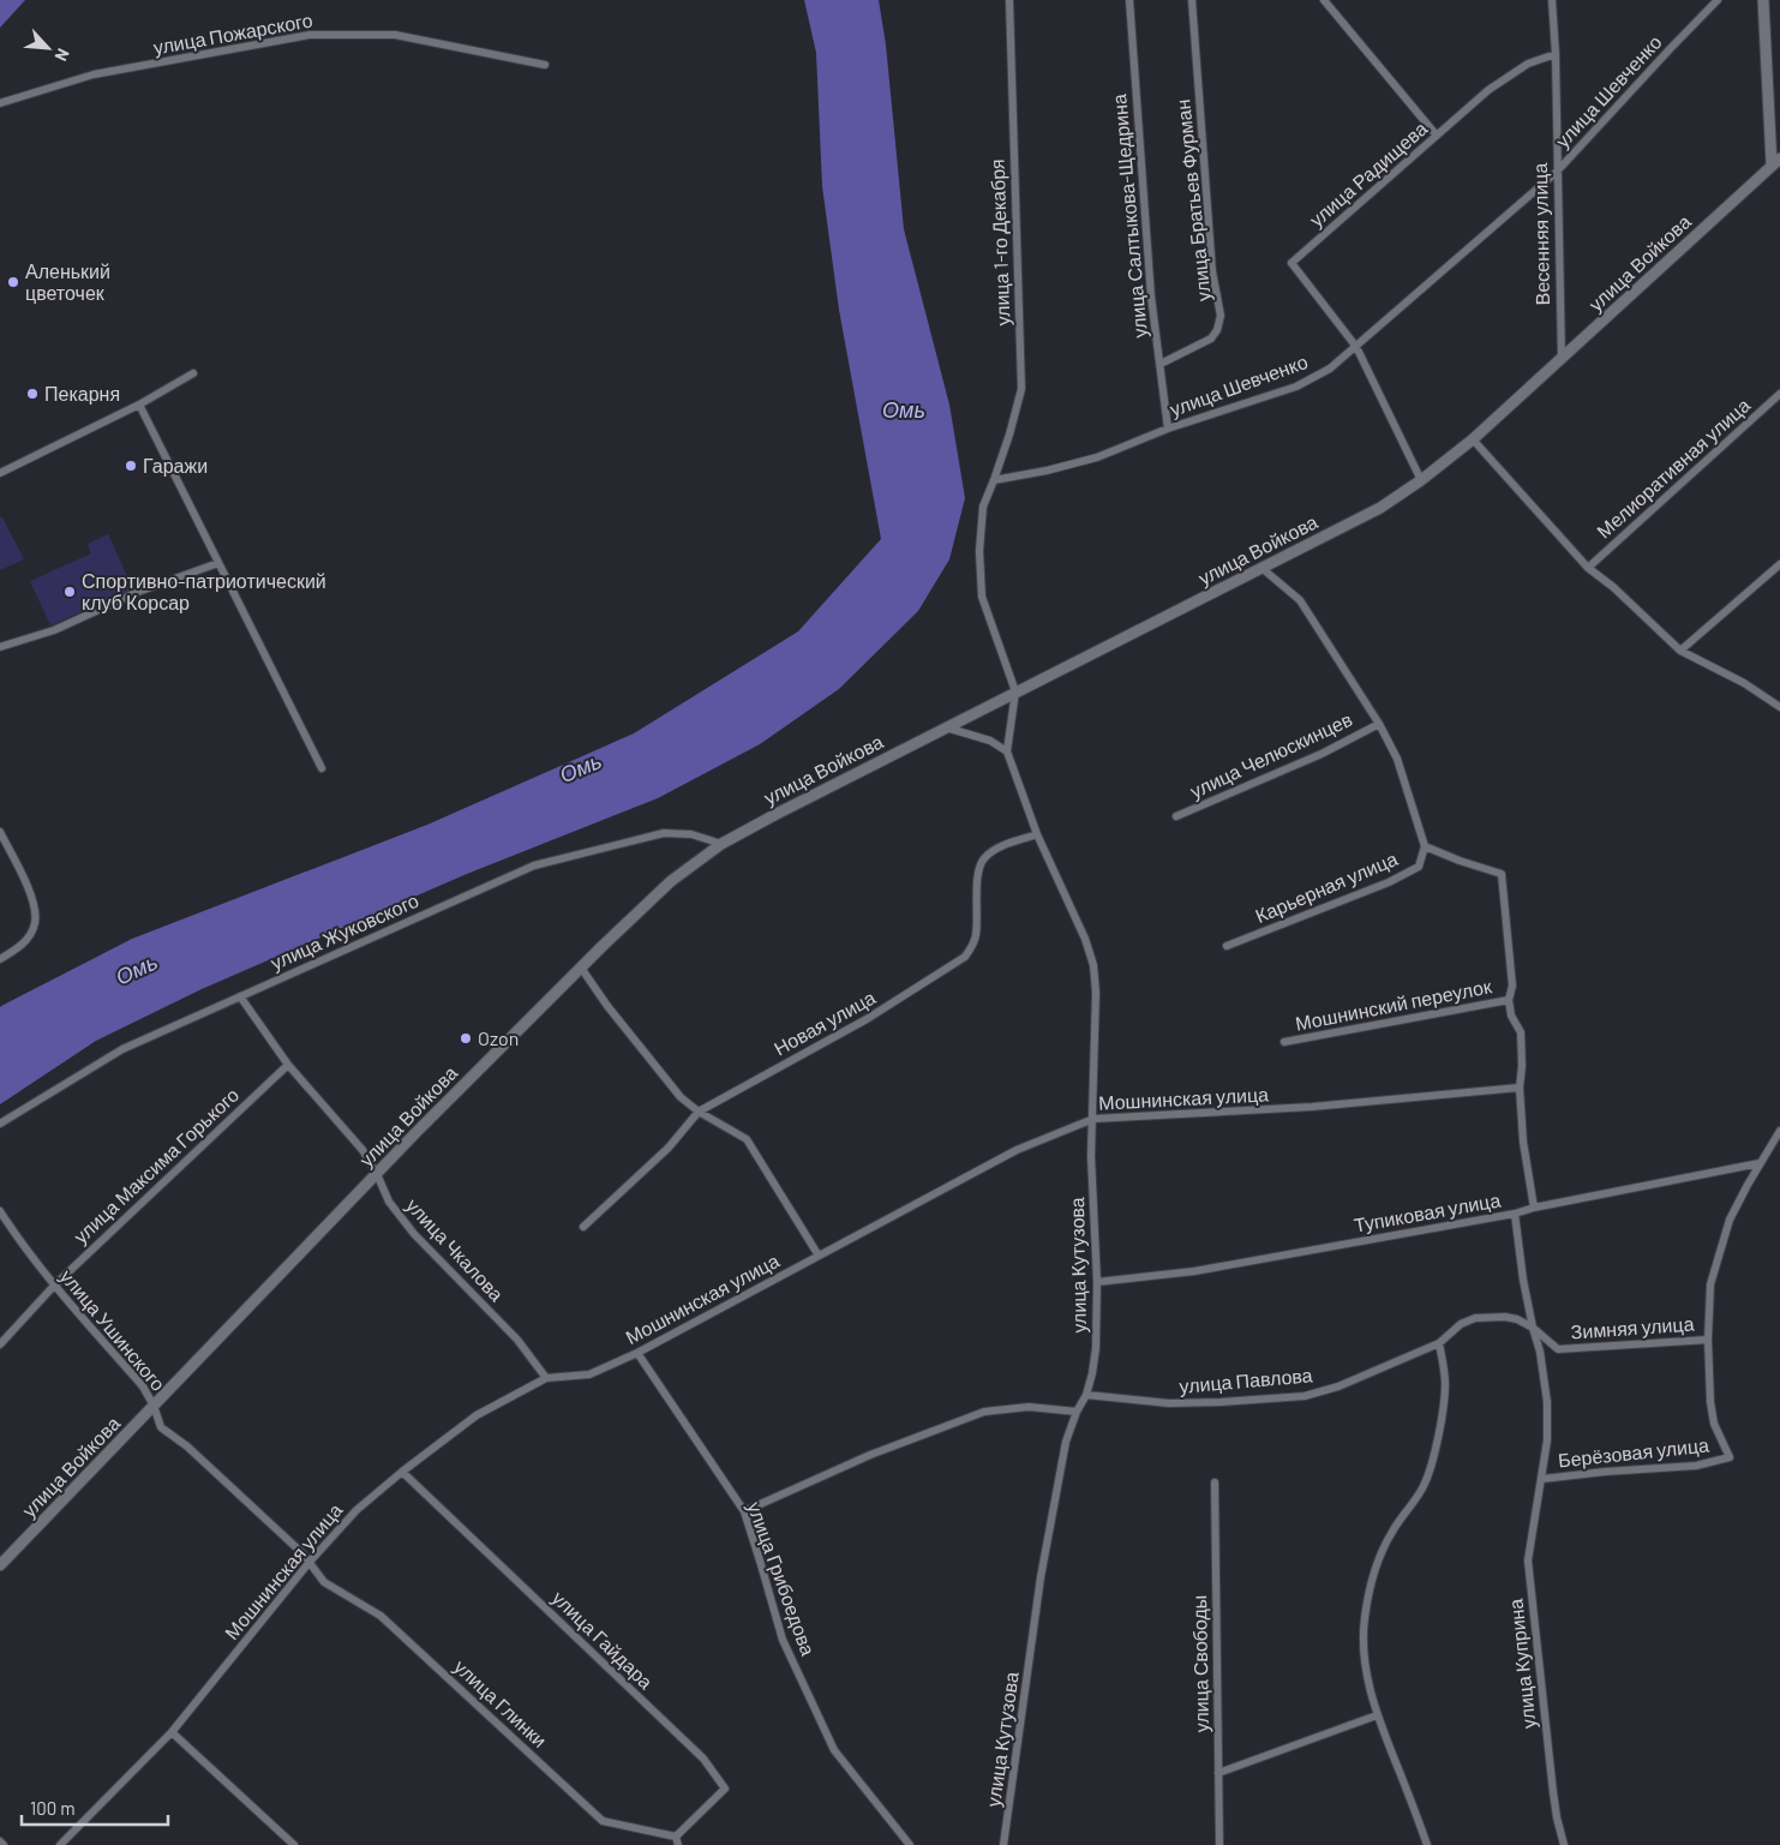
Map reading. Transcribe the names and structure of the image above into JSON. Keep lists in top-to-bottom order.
{
  "streets": {
    "main road": ["улица Войкова"],
    "street": [
      "улица Пожарского",
      "улица Шевченко",
      "улица Радищева",
      "улица Братьев Фурман",
      "улица Салтыкова-Щедрина",
      "Весенняя улица",
      "улица 1-го Декабря",
      "Мелиоративная улица",
      "улица Челюскинцев",
      "Карьерная улица",
      "улица Жуковского",
      "Мошнинский переулок",
      "Новая улица",
      "Мошнинская улица",
      "улица Максима Горького",
      "Тупиковая улица",
      "улица Чкалова",
      "улица Кутузова",
      "Зимняя улица",
      "улица Ушинского",
      "улица Павлова",
      "Берёзовая улица",
      "улица Грибоедова",
      "улица Гайдара",
      "улица Свободы",
      "улица Куприна",
      "улица Глинки"
    ]
  },
  "crossings": [
    ["улица Шевченко", "улица Радищева"],
    ["улица Шевченко", "улица Салтыкова-Щедрина"],
    ["улица Шевченко", "Весенняя улица"],
    ["улица Шевченко", "улица 1-го Декабря"],
    ["улица Радищева", "Весенняя улица"],
    ["улица Братьев Фурман", "улица Салтыкова-Щедрина"],
    ["Весенняя улица", "улица Войкова"],
    ["улица Войкова", "улица Жуковского"],
    ["улица Войкова", "улица Чкалова"],
    ["улица Войкова", "улица Кутузова"],
    ["улица Войкова", "улица Ушинского"],
    ["улица Жуковского", "улица Чкалова"],
    ["Новая улица", "улица Кутузова"],
    ["Мошнинская улица", "улица Чкалова"],
    ["Мошнинская улица", "улица Кутузова"],
    ["Мошнинская улица", "улица Ушинского"],
    ["Мошнинская улица", "улица Грибоедова"],
    ["Мошнинская улица", "улица Гайдара"],
    ["Мошнинская улица", "улица Глинки"],
    ["улица Максима Горького", "улица Чкалова"],
    ["улица Максима Горького", "улица Ушинского"],
    ["Тупиковая улица", "улица Кутузова"],
    ["Тупиковая улица", "улица Куприна"],
    ["улица Кутузова", "улица Павлова"],
    ["Зимняя улица", "улица Павлова"],
    ["Зимняя улица", "Берёзовая улица"],
    ["улица Ушинского", "улица Глинки"],
    ["улица Павлова", "улица Куприна"],
    ["Берёзовая улица", "улица Куприна"],
    ["улица Гайдара", "улица Глинки"]
  ],
  "water": ["Омь"],
  "places": [
    "Аленький цветочек",
    "Пекарня",
    "Гаражи",
    "Спортивно-патриотический клуб Корсар",
    "Ozon"
  ],
  "scale_bar": "100 m",
  "north": "bottom right"
}
